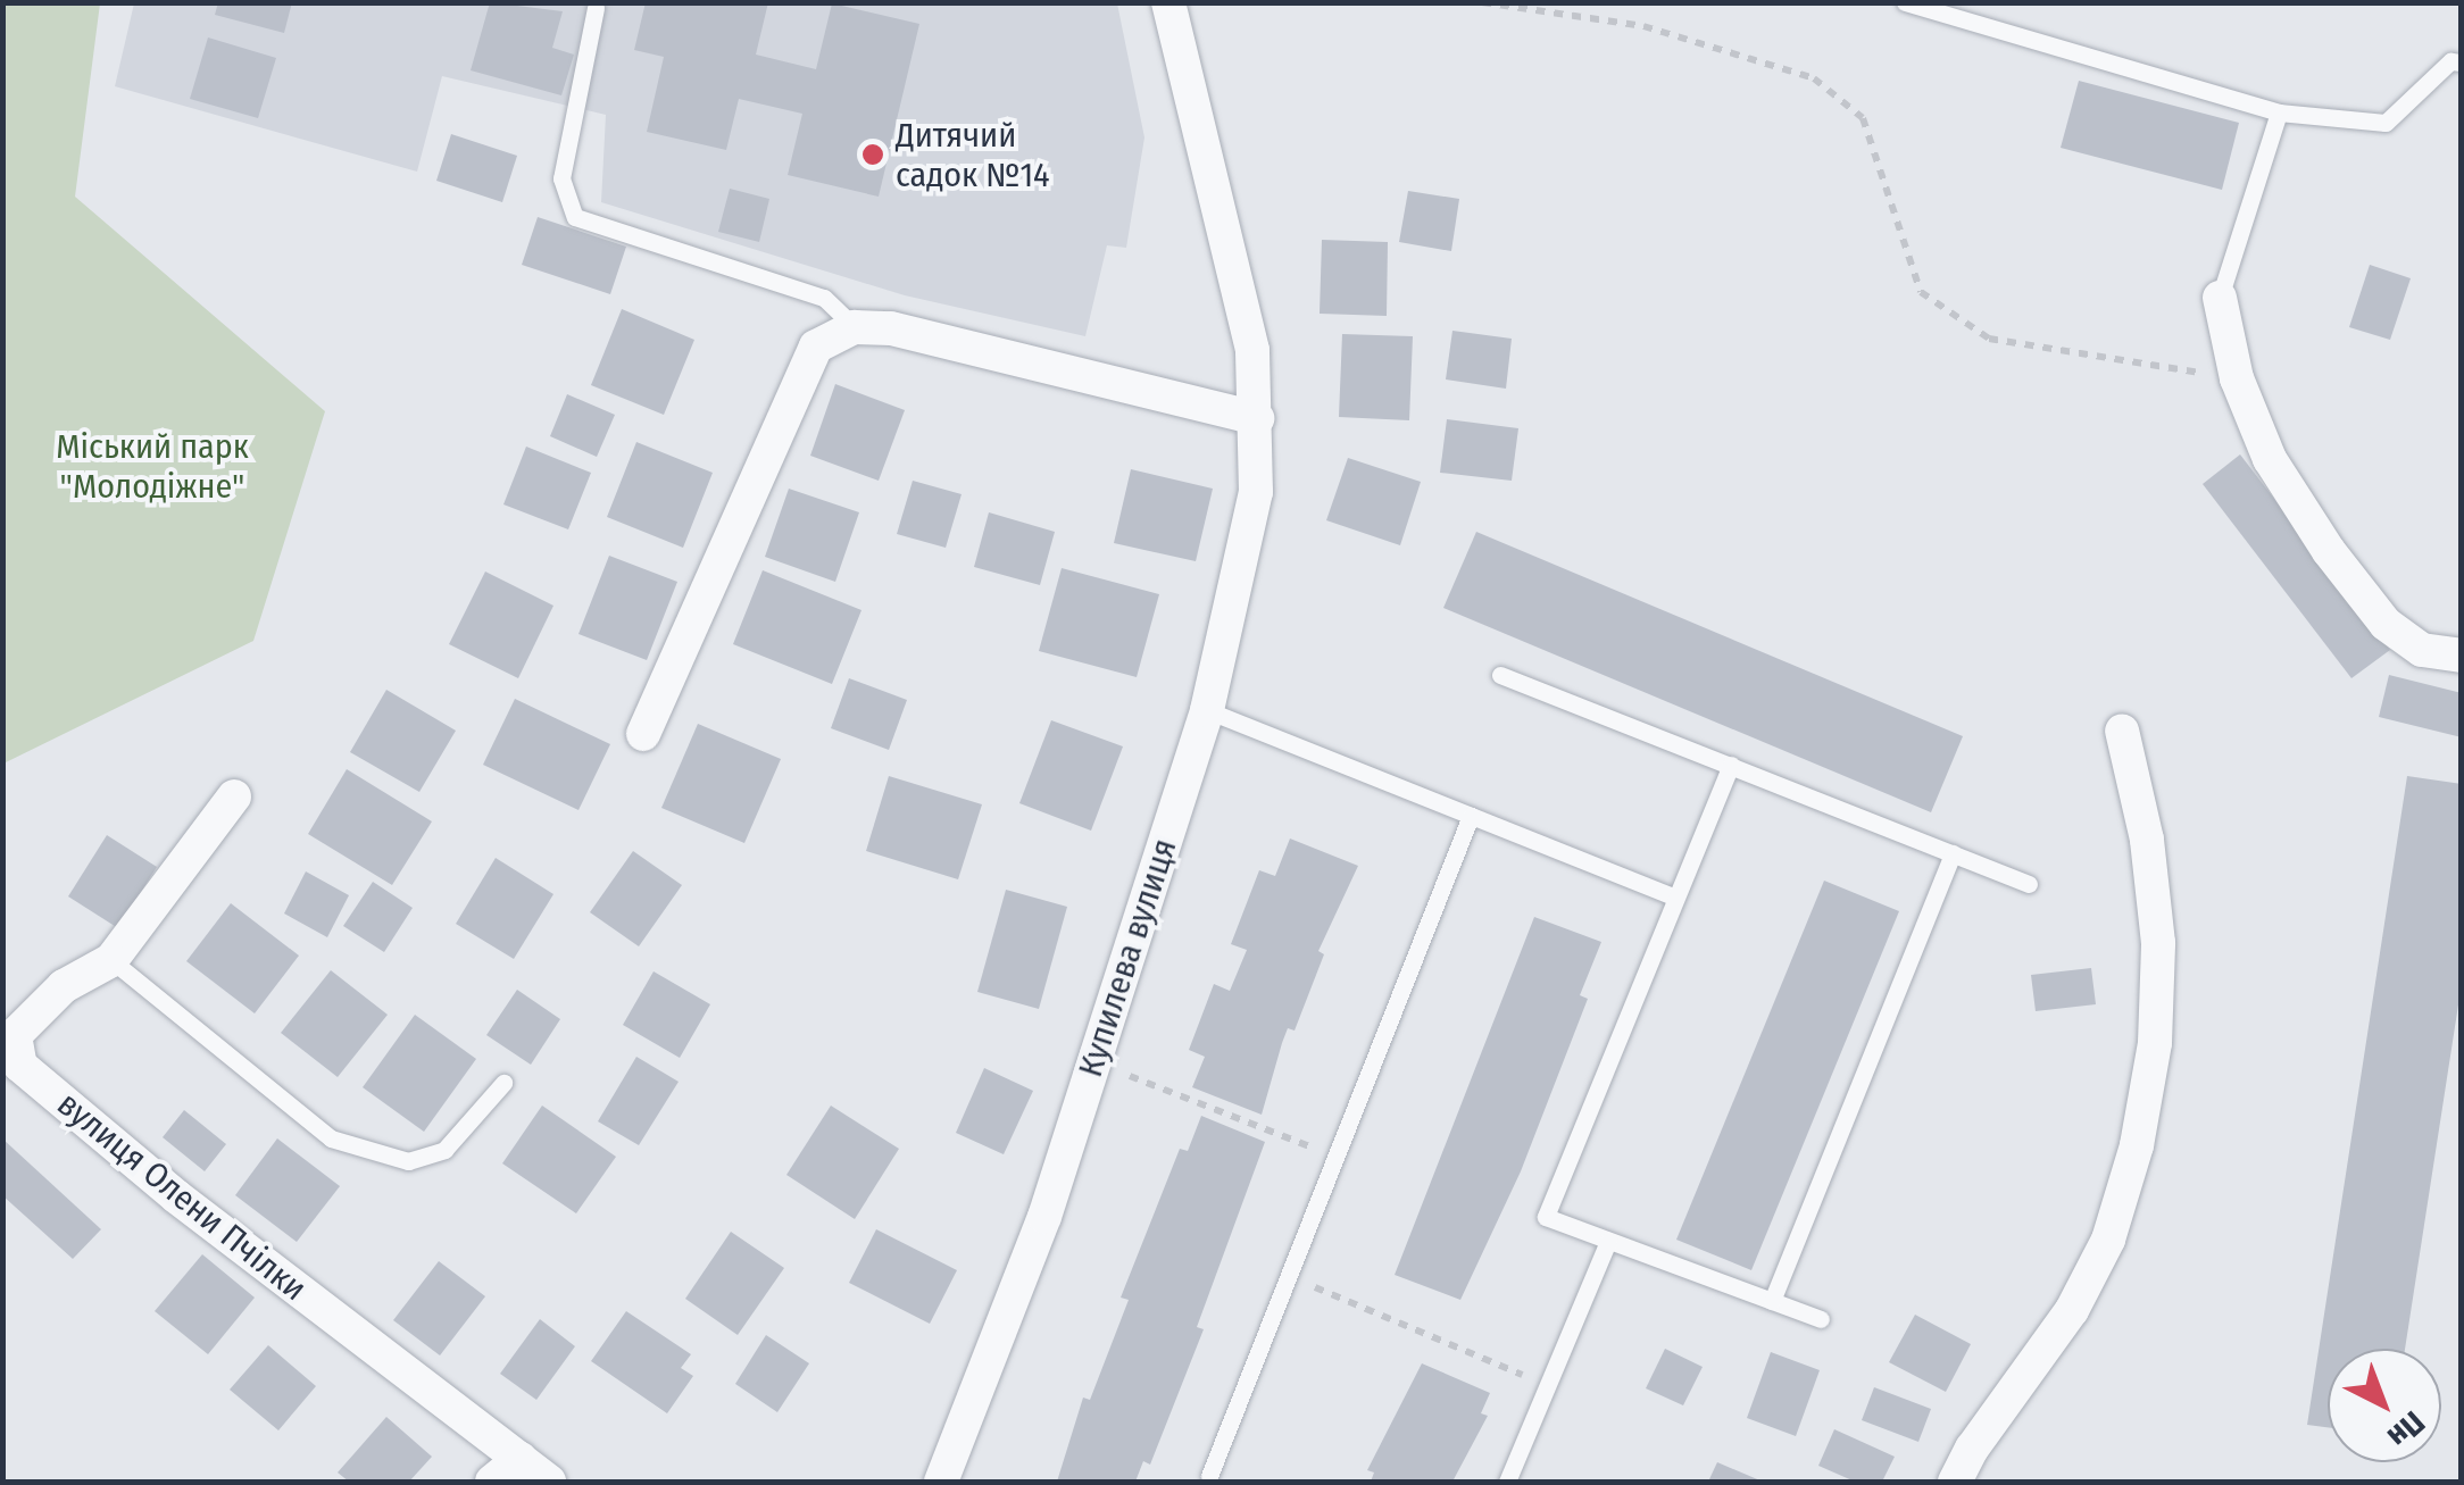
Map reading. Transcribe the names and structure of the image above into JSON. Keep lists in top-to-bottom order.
{
  "streets": {
    "street": ["Купилева вулиця", "вулиця Олени Пчілки"]
  },
  "parks": ["Міський парк \"Молодіжне\""],
  "places": ["Дитячий садок №14"],
  "north": "bottom right"
}
